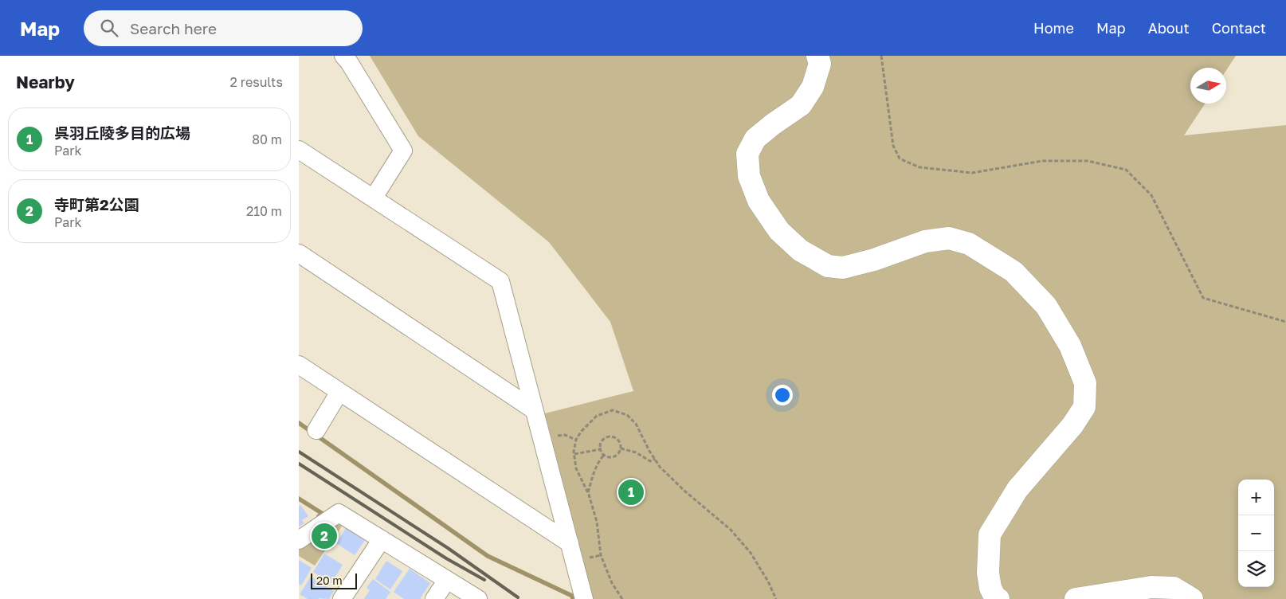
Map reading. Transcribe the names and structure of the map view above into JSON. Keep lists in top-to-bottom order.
{
  "scale_bar": "20 m",
  "north": "right",
  "page": {
    "header": "Map",
    "search": "Search here",
    "nav": [
      "Home",
      "Map",
      "About",
      "Contact"
    ],
    "heading": ["Nearby", "2 results"],
    "list": [
      {
        "mark": "1",
        "name": "呉羽丘陵多目的広場",
        "note": "Park",
        "value": "80 m"
      },
      {
        "mark": "2",
        "name": "寺町第2公園",
        "note": "Park",
        "value": "210 m"
      }
    ],
    "pins": ["1", "2"],
    "map_buttons": ["+", "−"],
    "scale": "20 m"
  }
}
